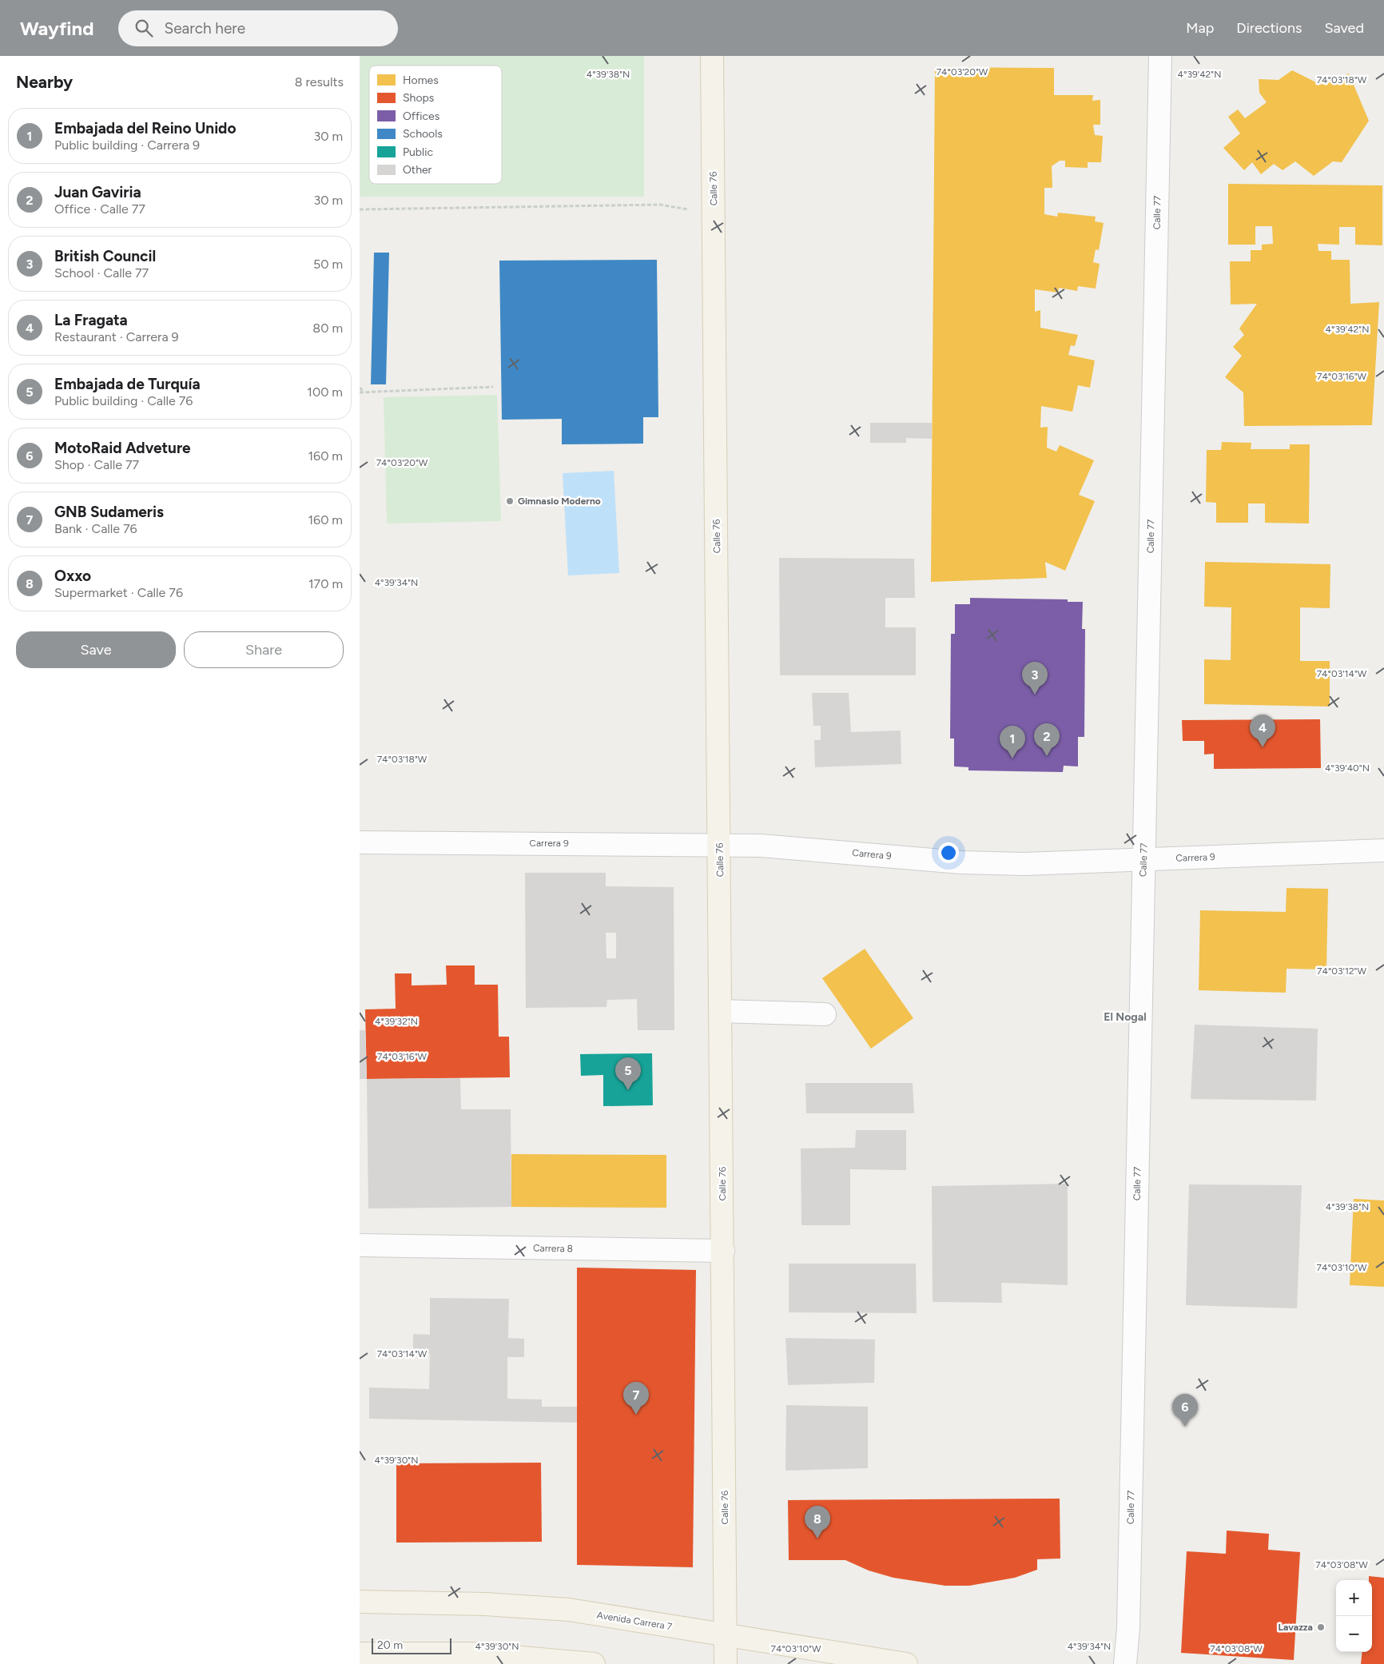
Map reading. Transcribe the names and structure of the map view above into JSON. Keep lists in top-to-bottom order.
{
  "streets": {
    "main road": ["Calle 76", "Avenida Carrera 7"],
    "street": ["Calle 77", "Carrera 9", "Carrera 8"]
  },
  "crossings": [
    ["Calle 76", "Carrera 9"],
    ["Calle 76", "Carrera 8"],
    ["Calle 76", "Avenida Carrera 7"],
    ["Calle 77", "Carrera 9"]
  ],
  "districts": ["El Nogal"],
  "places": ["Gimnasio Moderno", "Lavazza"],
  "legend": [
    "Homes",
    "Shops",
    "Offices",
    "Schools",
    "Public",
    "Other"
  ],
  "scale_bar": "20 m",
  "page": {
    "header": "Wayfind",
    "search": "Search here",
    "nav": ["Map", "Directions", "Saved"],
    "heading": ["Nearby", "8 results"],
    "list": [
      {
        "mark": "1",
        "name": "Embajada del Reino Unido",
        "note": "Public building · Carrera 9",
        "value": "30 m"
      },
      {
        "mark": "2",
        "name": "Juan Gaviria",
        "note": "Office · Calle 77",
        "value": "30 m"
      },
      {
        "mark": "3",
        "name": "British Council",
        "note": "School · Calle 77",
        "value": "50 m"
      },
      {
        "mark": "4",
        "name": "La Fragata",
        "note": "Restaurant · Carrera 9",
        "value": "80 m"
      },
      {
        "mark": "5",
        "name": "Embajada de Turquía",
        "note": "Public building · Calle 76",
        "value": "100 m"
      },
      {
        "mark": "6",
        "name": "MotoRaid Adveture",
        "note": "Shop · Calle 77",
        "value": "160 m"
      },
      {
        "mark": "7",
        "name": "GNB Sudameris",
        "note": "Bank · Calle 76",
        "value": "160 m"
      },
      {
        "mark": "8",
        "name": "Oxxo",
        "note": "Supermarket · Calle 76",
        "value": "170 m"
      }
    ],
    "buttons": ["Save", "Share"],
    "pins": [
      "3",
      "4",
      "2",
      "1",
      "5",
      "7",
      "6",
      "8"
    ],
    "map_buttons": ["+", "−"],
    "scale": "20 m"
  },
  "coordinates": [
    "74°03'20\"W",
    "4°39'38\"N",
    "4°39'42\"N",
    "74°03'18\"W",
    "74°03'16\"W",
    "4°39'34\"N",
    "74°03'14\"W",
    "4°39'40\"N",
    "74°03'12\"W",
    "4°39'32\"N",
    "74°03'10\"W",
    "4°39'30\"N",
    "74°03'08\"W"
  ]
}
